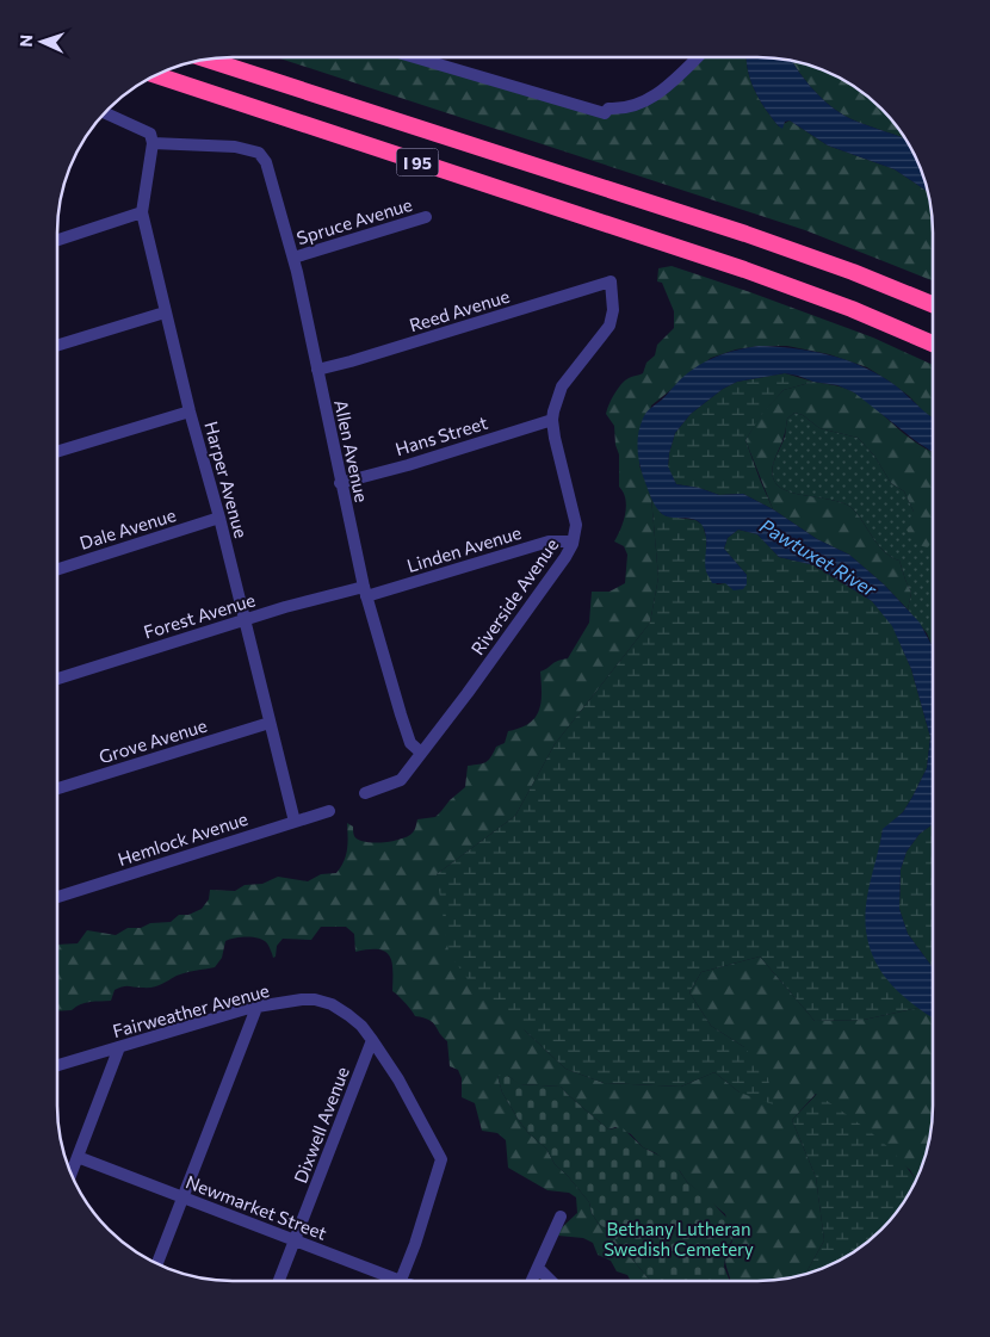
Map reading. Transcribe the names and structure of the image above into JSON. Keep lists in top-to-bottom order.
{
  "streets": {
    "highway": ["I 95"],
    "street": [
      "Spruce Avenue",
      "Reed Avenue",
      "Hans Street",
      "Allen Avenue",
      "Harper Avenue",
      "Dale Avenue",
      "Linden Avenue",
      "Riverside Avenue",
      "Forest Avenue",
      "Grove Avenue",
      "Hemlock Avenue",
      "Fairweather Avenue",
      "Dixwell Avenue",
      "Newmarket Street"
    ]
  },
  "crossings": [
    ["Spruce Avenue", "Allen Avenue"],
    ["Reed Avenue", "Allen Avenue"],
    ["Reed Avenue", "Riverside Avenue"],
    ["Hans Street", "Allen Avenue"],
    ["Hans Street", "Riverside Avenue"],
    ["Allen Avenue", "Harper Avenue"],
    ["Allen Avenue", "Linden Avenue"],
    ["Allen Avenue", "Riverside Avenue"],
    ["Allen Avenue", "Forest Avenue"],
    ["Harper Avenue", "Dale Avenue"],
    ["Harper Avenue", "Forest Avenue"],
    ["Harper Avenue", "Grove Avenue"],
    ["Harper Avenue", "Hemlock Avenue"],
    ["Linden Avenue", "Riverside Avenue"],
    ["Linden Avenue", "Forest Avenue"],
    ["Fairweather Avenue", "Dixwell Avenue"],
    ["Dixwell Avenue", "Newmarket Street"]
  ],
  "water": ["Pawtuxet River"],
  "parks": ["Bethany Lutheran Swedish Cemetery"],
  "north": "left"
}
